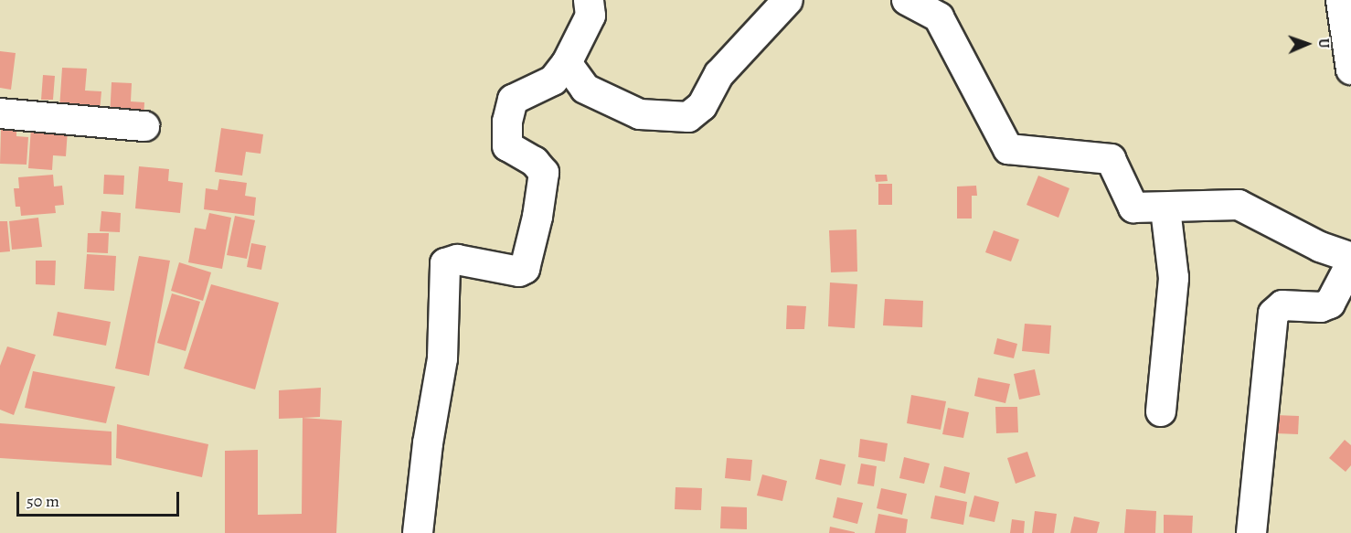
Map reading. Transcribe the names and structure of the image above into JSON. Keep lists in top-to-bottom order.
{
  "scale_bar": "50 m",
  "north": "right"
}
